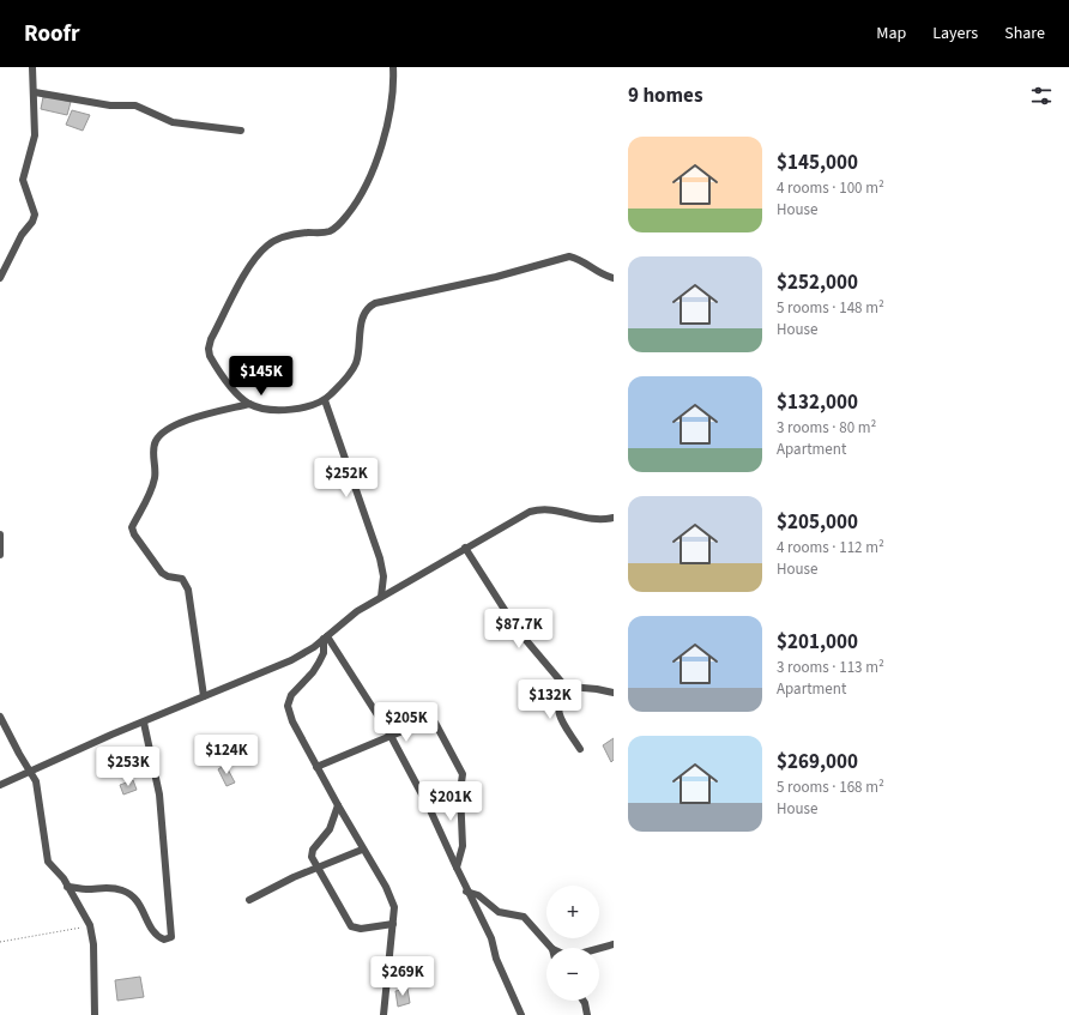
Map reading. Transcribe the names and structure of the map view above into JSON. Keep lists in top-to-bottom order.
{
  "page": {
    "header": "Roofr",
    "nav": ["Map", "Layers", "Share"],
    "heading": "9 homes",
    "list": [
      {
        "name": "$145,000",
        "note": "4 rooms · 100 m² · House"
      },
      {
        "name": "$252,000",
        "note": "5 rooms · 148 m² · House"
      },
      {
        "name": "$132,000",
        "note": "3 rooms · 80 m² · Apartment"
      },
      {
        "name": "$205,000",
        "note": "4 rooms · 112 m² · House"
      },
      {
        "name": "$201,000",
        "note": "3 rooms · 113 m² · Apartment"
      },
      {
        "name": "$269,000",
        "note": "5 rooms · 168 m² · House"
      }
    ],
    "price": [
      "$145K",
      "$252K",
      "$87.7K",
      "$132K",
      "$205K",
      "$124K",
      "$253K",
      "$201K",
      "$269K"
    ],
    "map_buttons": ["+", "−"]
  }
}
